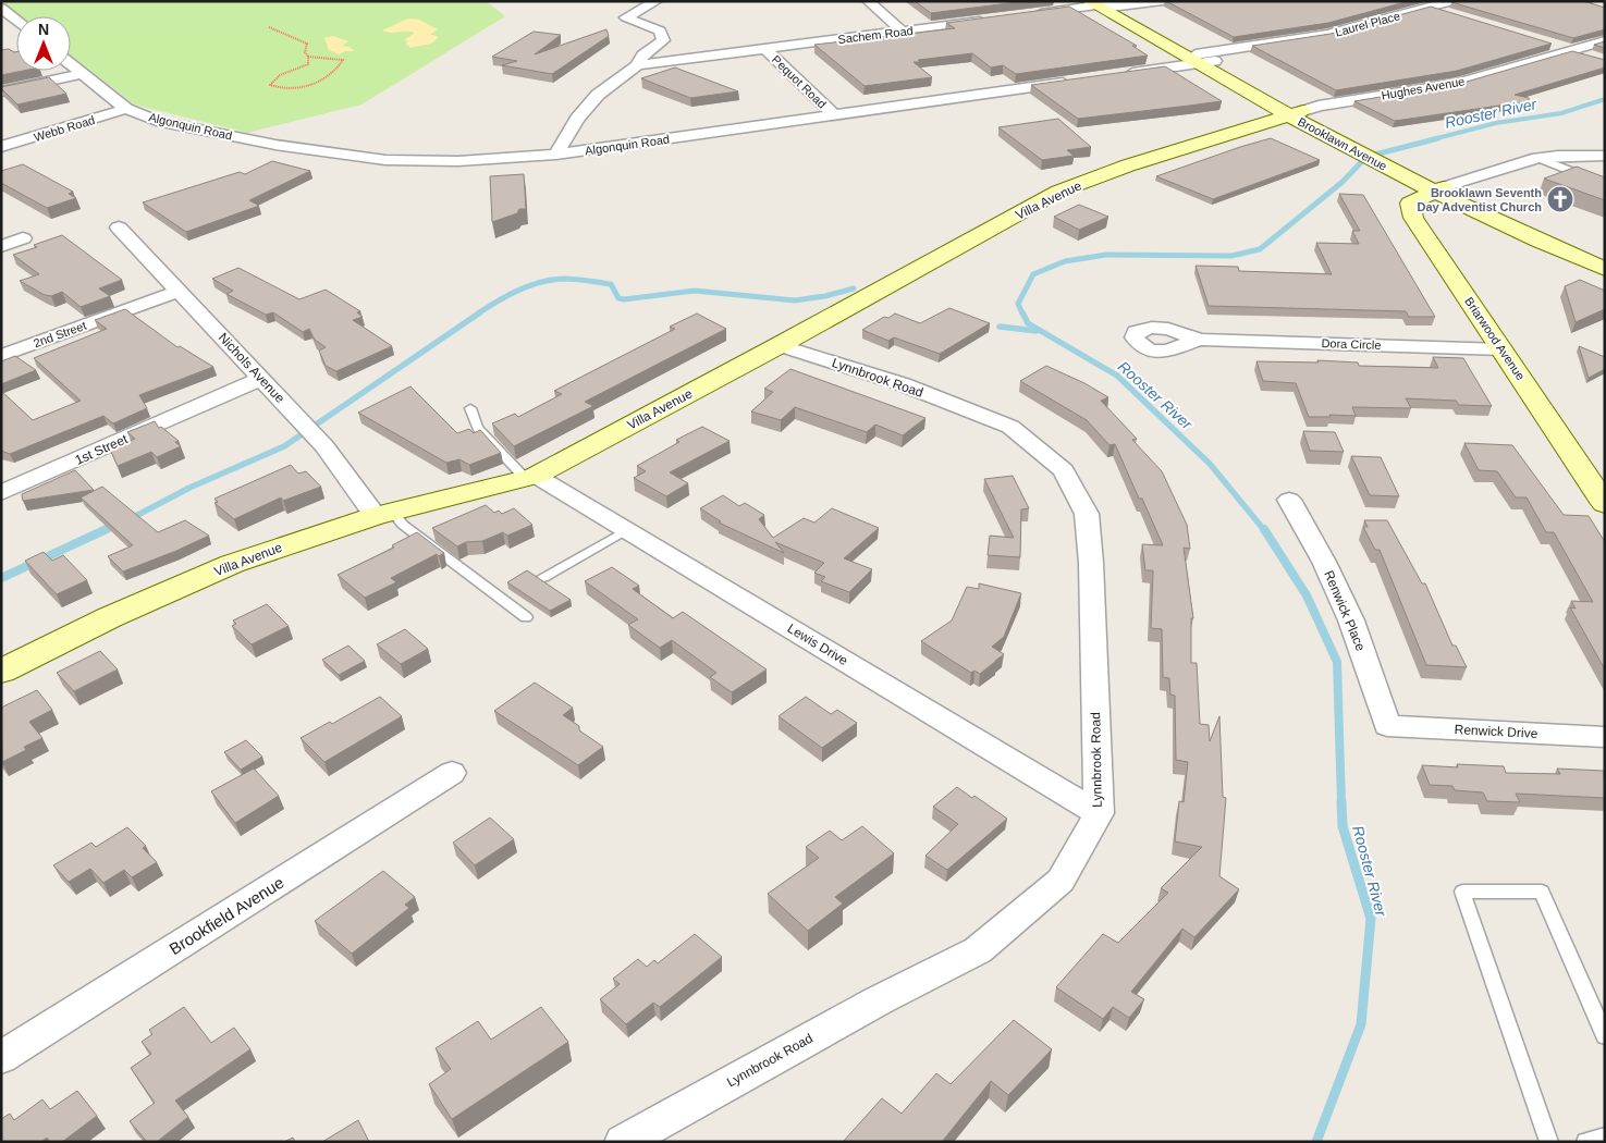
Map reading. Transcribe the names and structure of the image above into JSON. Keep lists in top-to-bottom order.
{
  "streets": {
    "main road": ["Brooklawn Avenue", "Villa Avenue", "Briarwood Avenue"],
    "street": [
      "Laurel Place",
      "Sachem Road",
      "Pequot Road",
      "Hughes Avenue",
      "Algonquin Road",
      "Webb Road",
      "2nd Street",
      "Dora Circle",
      "Nichols Avenue",
      "Lynnbrook Road",
      "1st Street",
      "Renwick Place",
      "Lewis Drive",
      "Renwick Drive",
      "Brookfield Avenue"
    ]
  },
  "crossings": [
    ["Laurel Place", "Brooklawn Avenue"],
    ["Sachem Road", "Pequot Road"],
    ["Pequot Road", "Algonquin Road"],
    ["Hughes Avenue", "Brooklawn Avenue"],
    ["Hughes Avenue", "Villa Avenue"],
    ["Algonquin Road", "Webb Road"],
    ["Brooklawn Avenue", "Villa Avenue"],
    ["Brooklawn Avenue", "Briarwood Avenue"],
    ["Villa Avenue", "Nichols Avenue"],
    ["Villa Avenue", "Lynnbrook Road"],
    ["Villa Avenue", "Lewis Drive"],
    ["2nd Street", "Nichols Avenue"],
    ["Briarwood Avenue", "Dora Circle"],
    ["Nichols Avenue", "1st Street"],
    ["Lynnbrook Road", "Lewis Drive"],
    ["Renwick Place", "Renwick Drive"]
  ],
  "water": ["Rooster River"],
  "places": {
    "church": ["Brooklawn Seventh Day Adventist Church"]
  },
  "north": "top"
}
